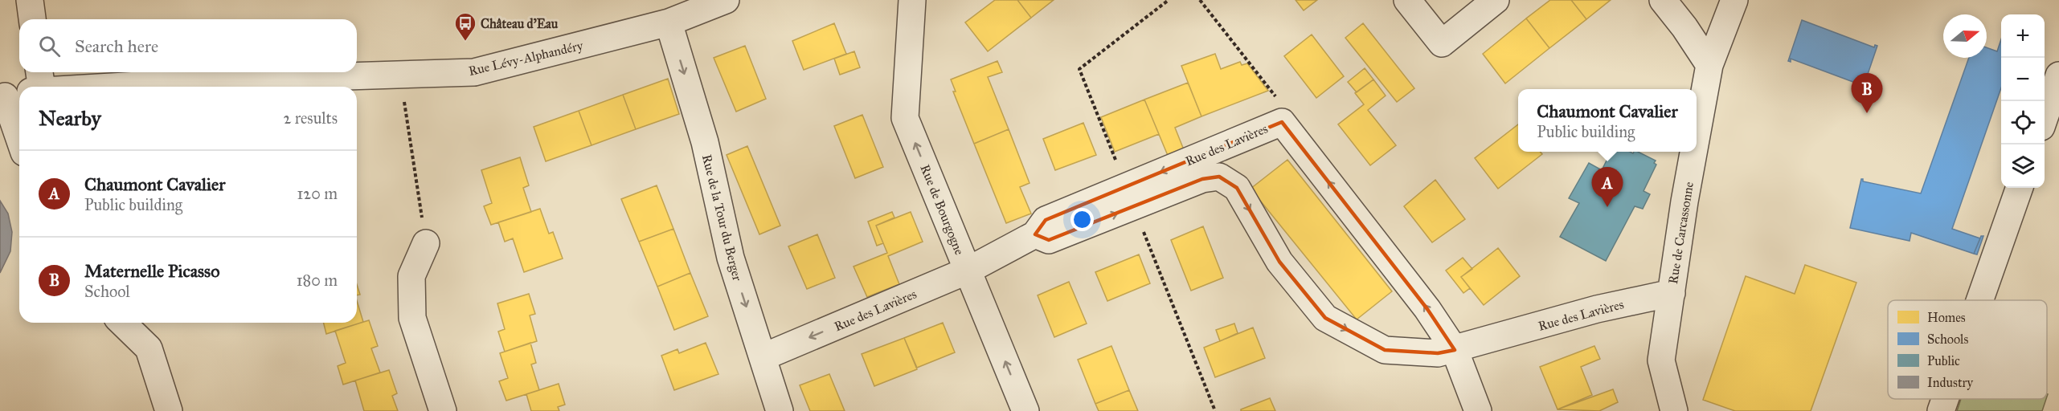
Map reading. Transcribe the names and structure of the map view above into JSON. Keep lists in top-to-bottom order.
{
  "streets": {
    "street": [
      "Rue Lévy-Alphandéry",
      "Rue des Lavières",
      "Rue de Bourgogne",
      "Rue de la Tour du Berger",
      "Rue de Carcassonne"
    ]
  },
  "crossings": [
    ["Rue Lévy-Alphandéry", "Rue de la Tour du Berger"],
    ["Rue des Lavières", "Rue de Bourgogne"],
    ["Rue des Lavières", "Rue de la Tour du Berger"],
    ["Rue des Lavières", "Rue de Carcassonne"]
  ],
  "one_way": ["Rue de Bourgogne", "Rue de la Tour du Berger"],
  "places": {
    "bus stop": ["Château d'Eau"]
  },
  "legend": [
    "Homes",
    "Schools",
    "Public",
    "Industry"
  ],
  "north": "right",
  "page": {
    "map_buttons": ["+", "−"],
    "search": "Search here",
    "pins": ["B", "A"],
    "heading": ["Nearby", "2 results"],
    "popup": ["Chaumont Cavalier", "Public building"],
    "list": [
      {
        "mark": "A",
        "name": "Chaumont Cavalier",
        "note": "Public building",
        "value": "120 m"
      },
      {
        "mark": "B",
        "name": "Maternelle Picasso",
        "note": "School",
        "value": "180 m"
      }
    ]
  }
}
